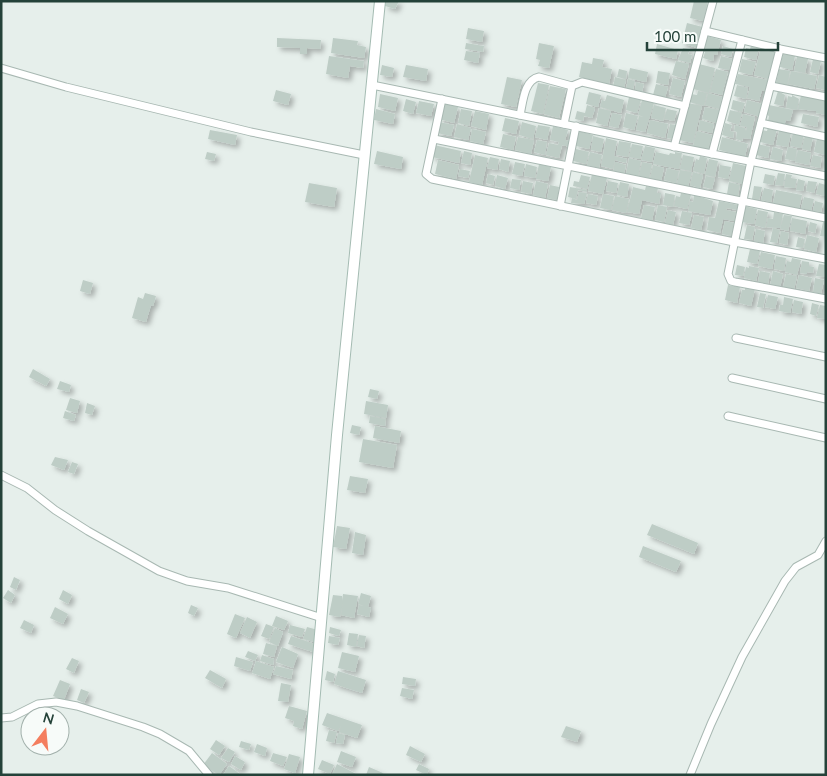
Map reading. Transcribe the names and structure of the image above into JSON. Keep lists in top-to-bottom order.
{
  "scale_bar": "100 m",
  "north": "top"
}
